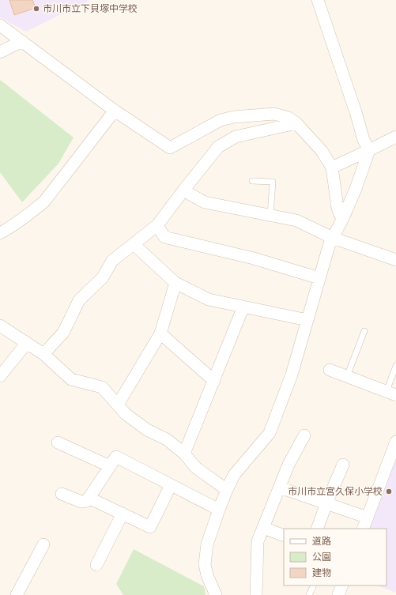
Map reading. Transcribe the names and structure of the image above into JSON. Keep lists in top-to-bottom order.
{
  "places": ["市川市立下貝塚中学校", "市川市立宮久保小学校"],
  "legend": ["道路", "公園", "建物"]
}
